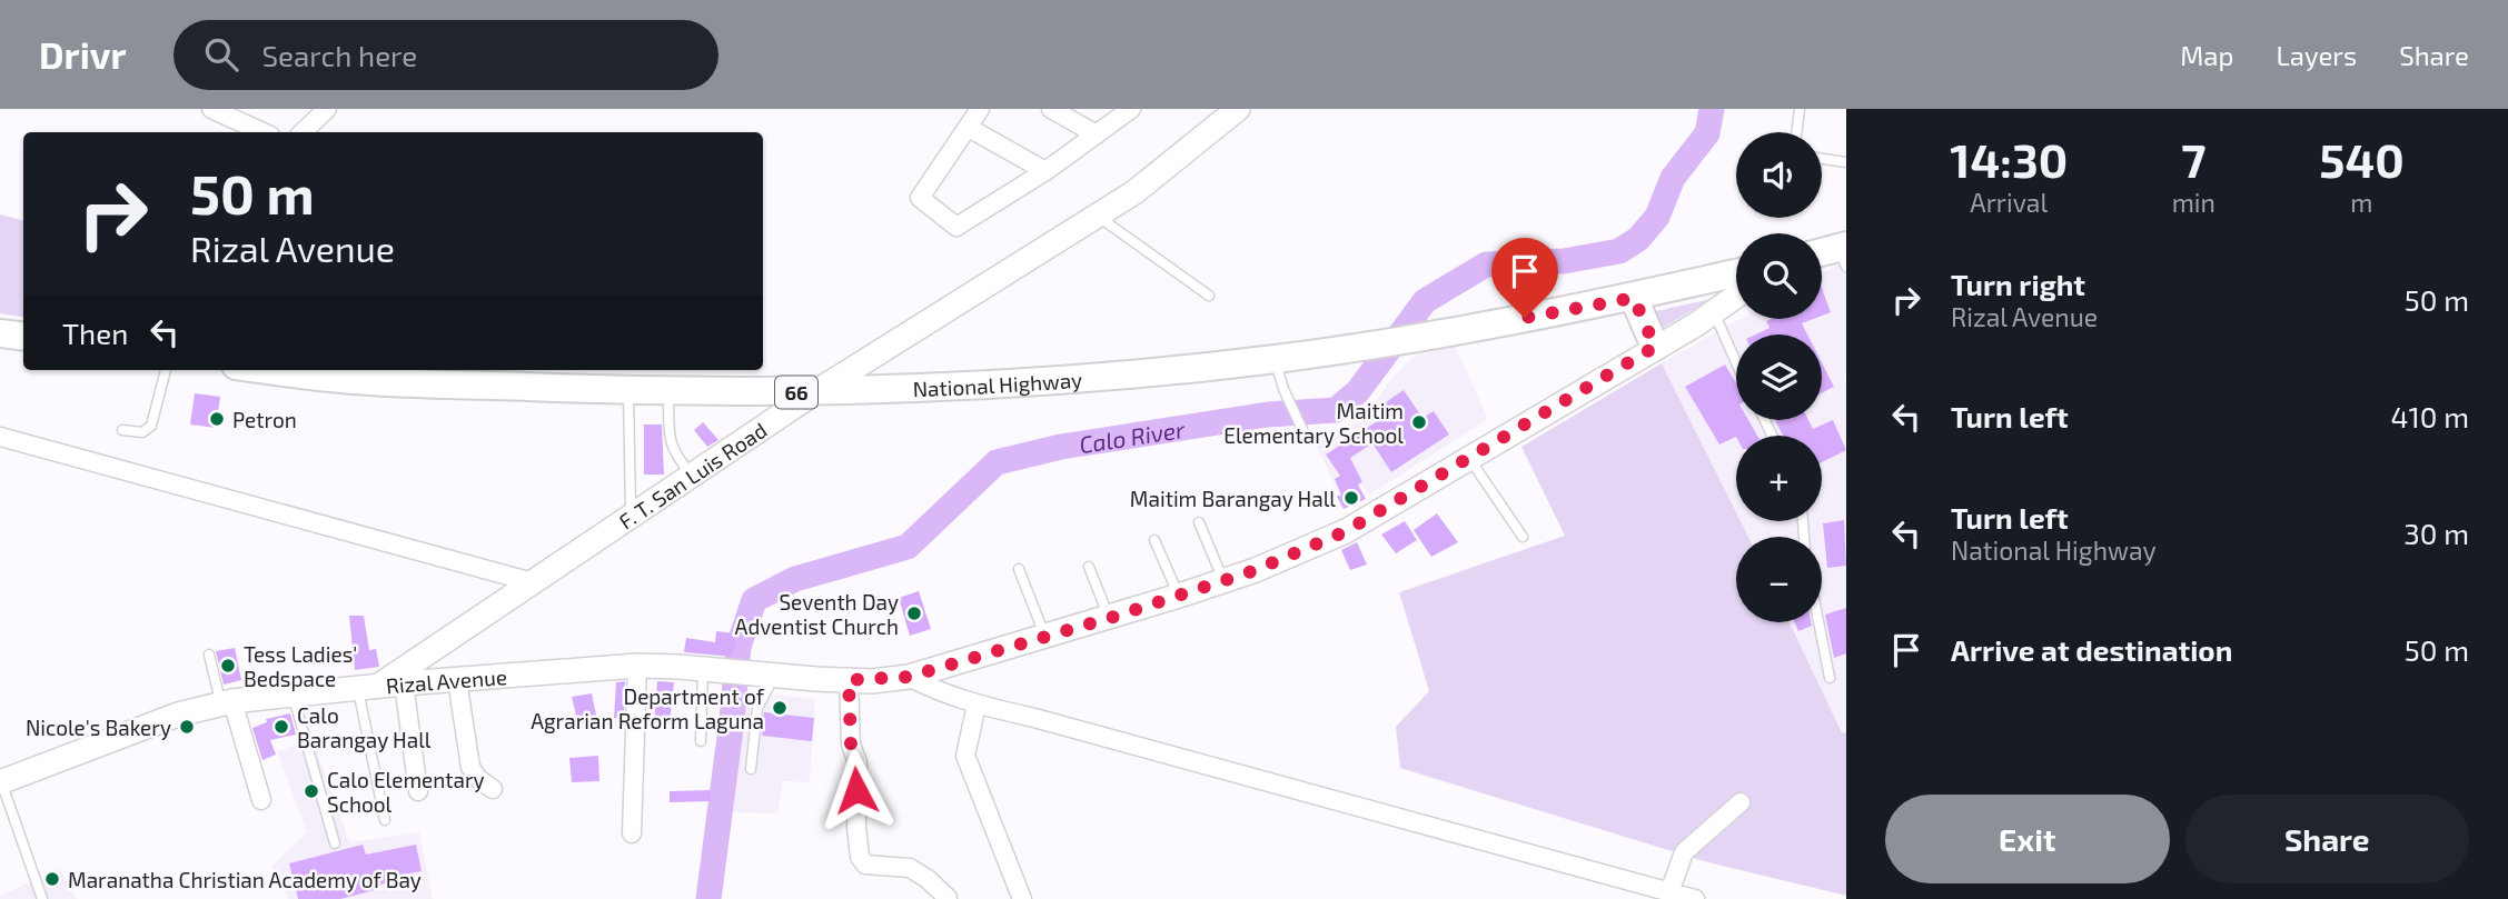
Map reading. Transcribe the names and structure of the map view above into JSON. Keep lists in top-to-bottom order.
{
  "streets": {
    "main road": [
      "National Highway",
      "66",
      "F. T. San Luis Road",
      "Rizal Avenue"
    ]
  },
  "crossings": [
    ["National Highway", "F. T. San Luis Road"],
    ["F. T. San Luis Road", "Rizal Avenue"]
  ],
  "water": ["Calo River"],
  "places": [
    "Petron",
    "Maitim Elementary School",
    "Maitim Barangay Hall",
    "Seventh Day Adventist Church",
    "Tess Ladies' Bedspace",
    "Department of Agrarian Reform Laguna",
    "Nicole's Bakery",
    "Calo Barangay Hall",
    "Calo Elementary School",
    "Maranatha Christian Academy of Bay"
  ],
  "page": {
    "header": "Drivr",
    "search": "Search here",
    "nav": ["Map", "Layers", "Share"],
    "eta": [
      "14:30",
      "Arrival",
      "7",
      "min",
      "540",
      "m"
    ],
    "map_buttons": ["+", "−"],
    "turn": ["50 m", "Rizal Avenue"],
    "list": [
      {
        "name": "Turn right",
        "note": "Rizal Avenue",
        "value": "50 m"
      },
      {
        "name": "Turn left",
        "value": "410 m"
      },
      {
        "name": "Turn left",
        "note": "National Highway",
        "value": "30 m"
      },
      {
        "name": "Arrive at destination",
        "value": "50 m"
      }
    ],
    "then": "Then",
    "buttons": ["Exit", "Share"]
  }
}
